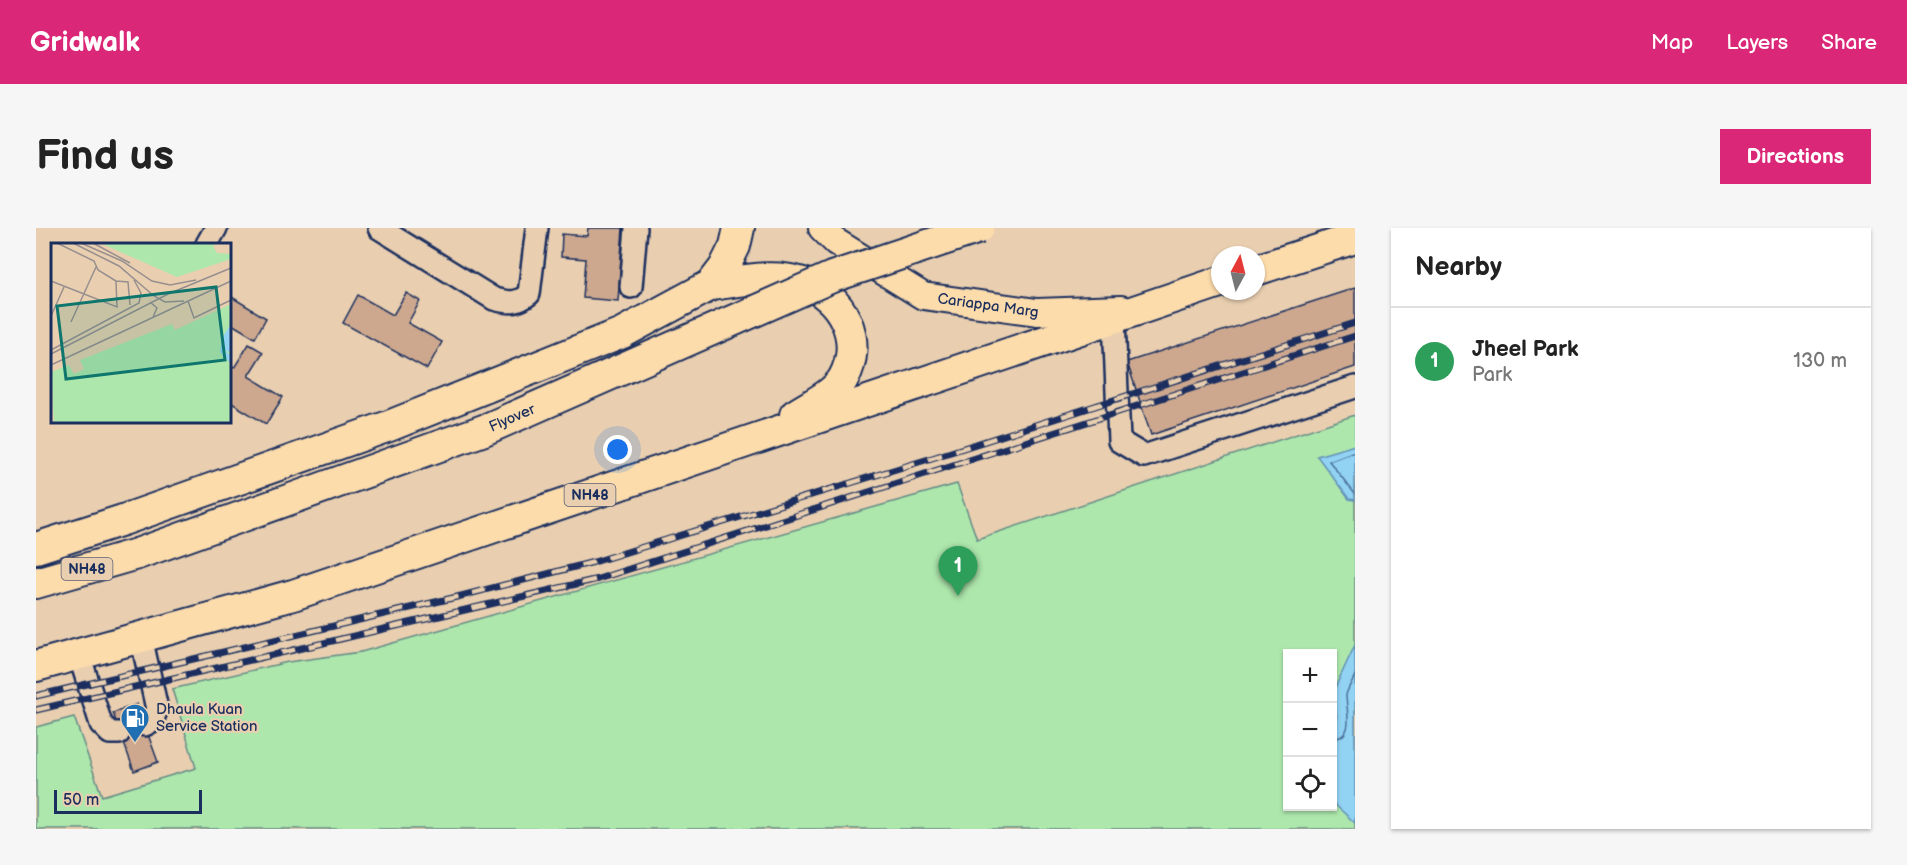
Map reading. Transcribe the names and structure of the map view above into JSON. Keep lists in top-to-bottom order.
{
  "streets": {
    "highway": ["Flyover", "NH48"],
    "main road": ["Cariappa Marg"]
  },
  "crossings": [
    ["Cariappa Marg", "NH48"]
  ],
  "places": {
    "fuel station": ["Dhaula Kuan Service Station"]
  },
  "scale_bar": "50 m",
  "north": "top",
  "page": {
    "header": "Gridwalk",
    "nav": ["Map", "Layers", "Share"],
    "buttons": "Directions",
    "title": "Find us",
    "heading": "Nearby",
    "list": [
      {
        "mark": "1",
        "name": "Jheel Park",
        "note": "Park",
        "value": "130 m"
      }
    ],
    "pins": "1",
    "map_buttons": ["+", "−"],
    "scale": "50 m"
  }
}
